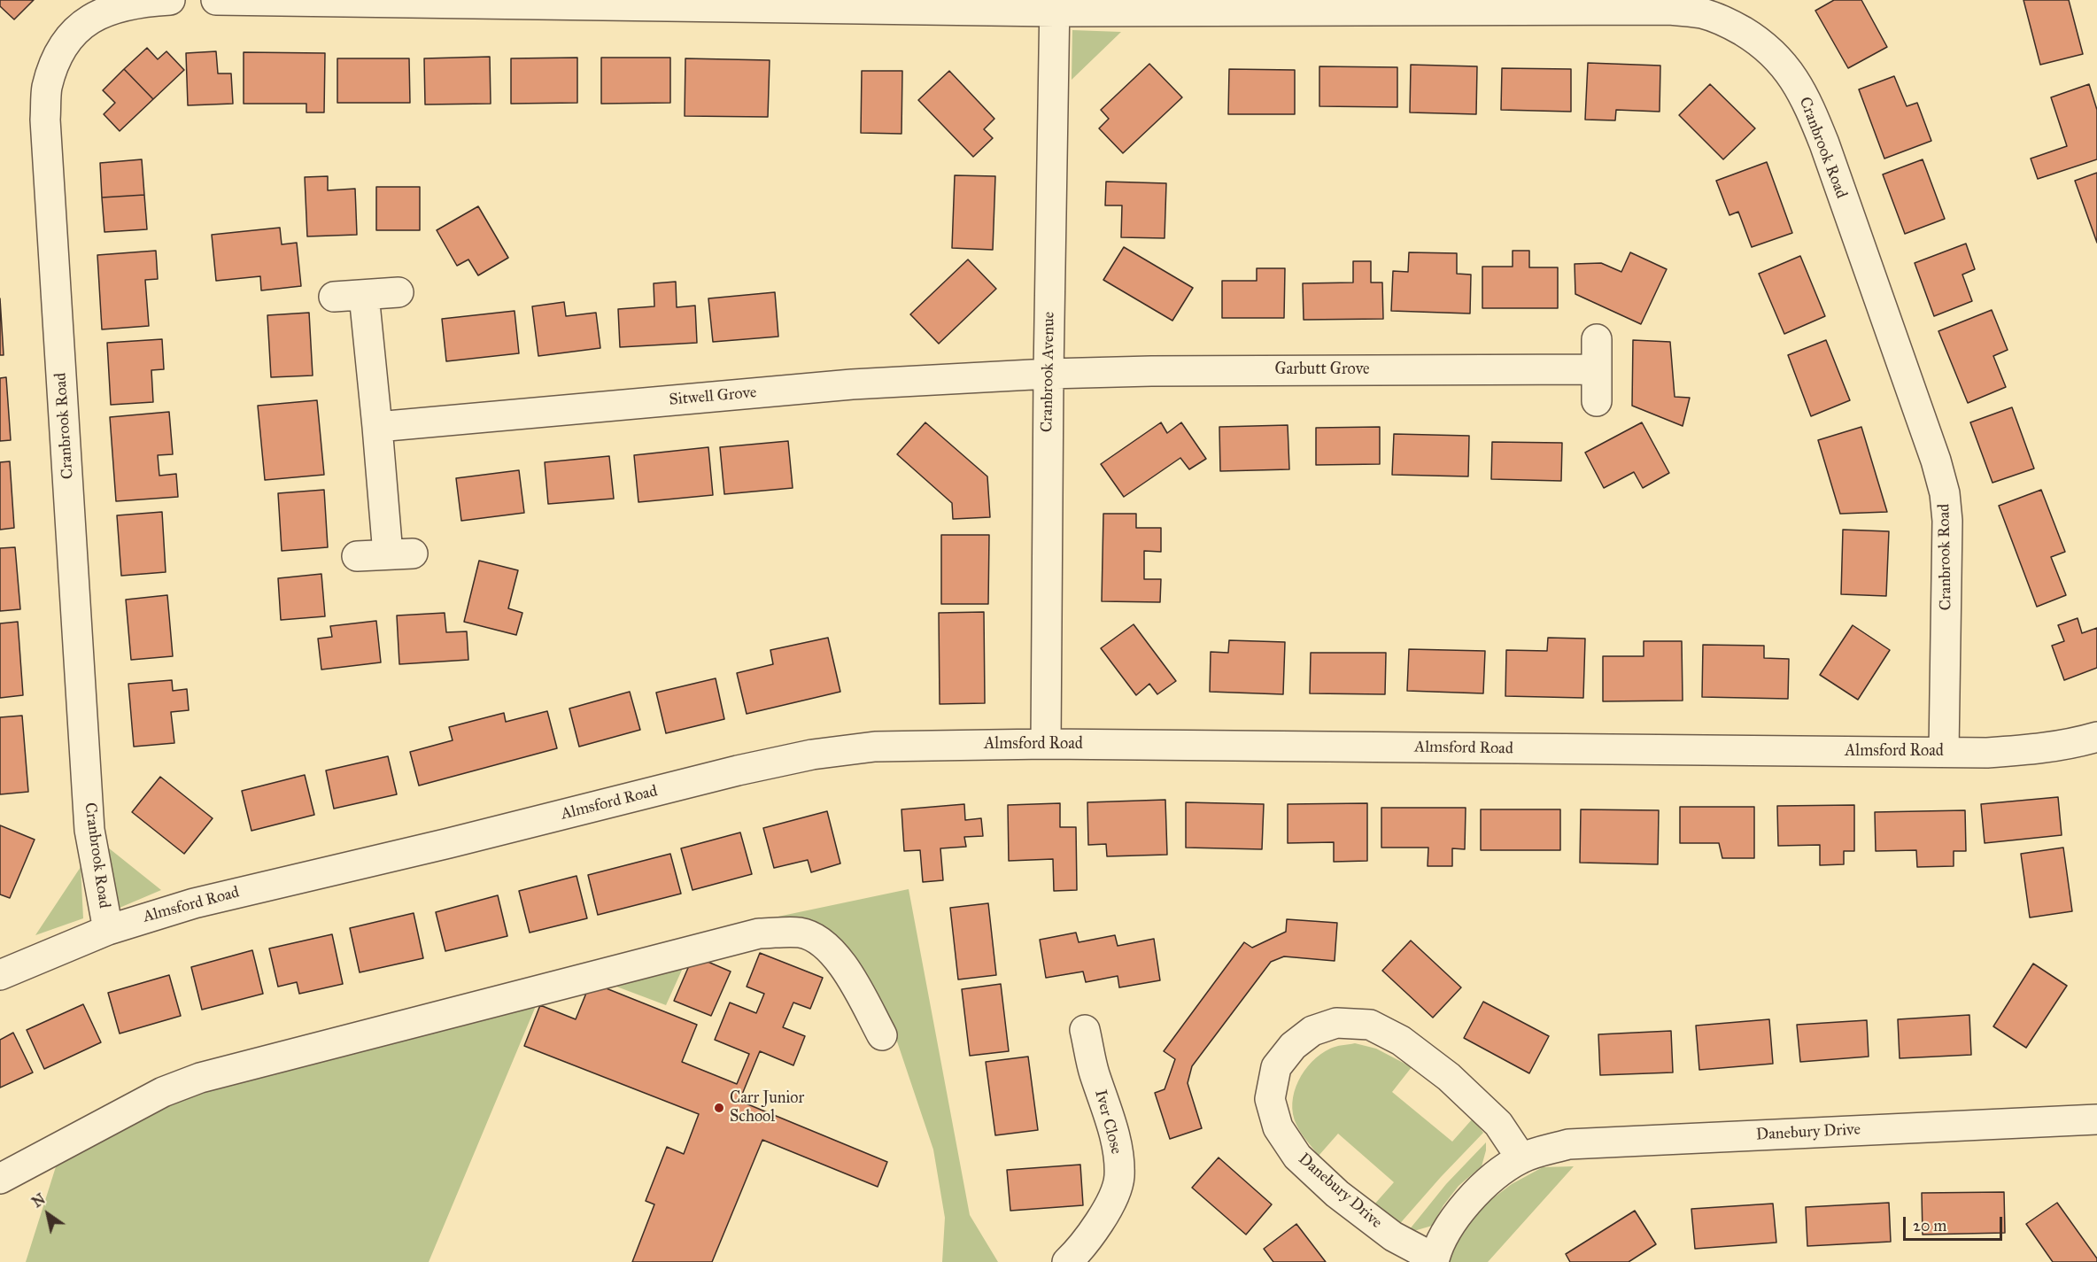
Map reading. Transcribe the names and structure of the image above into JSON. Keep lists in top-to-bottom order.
{
  "streets": {
    "street": [
      "Cranbrook Road",
      "Garbutt Grove",
      "Cranbrook Avenue",
      "Sitwell Grove",
      "Almsford Road",
      "Iver Close",
      "Danebury Drive"
    ]
  },
  "crossings": [
    ["Cranbrook Road", "Cranbrook Avenue"],
    ["Cranbrook Road", "Almsford Road"],
    ["Garbutt Grove", "Cranbrook Avenue"],
    ["Garbutt Grove", "Sitwell Grove"],
    ["Cranbrook Avenue", "Sitwell Grove"],
    ["Cranbrook Avenue", "Almsford Road"]
  ],
  "places": ["Carr Junior School"],
  "scale_bar": "20 m",
  "north": "top left"
}
